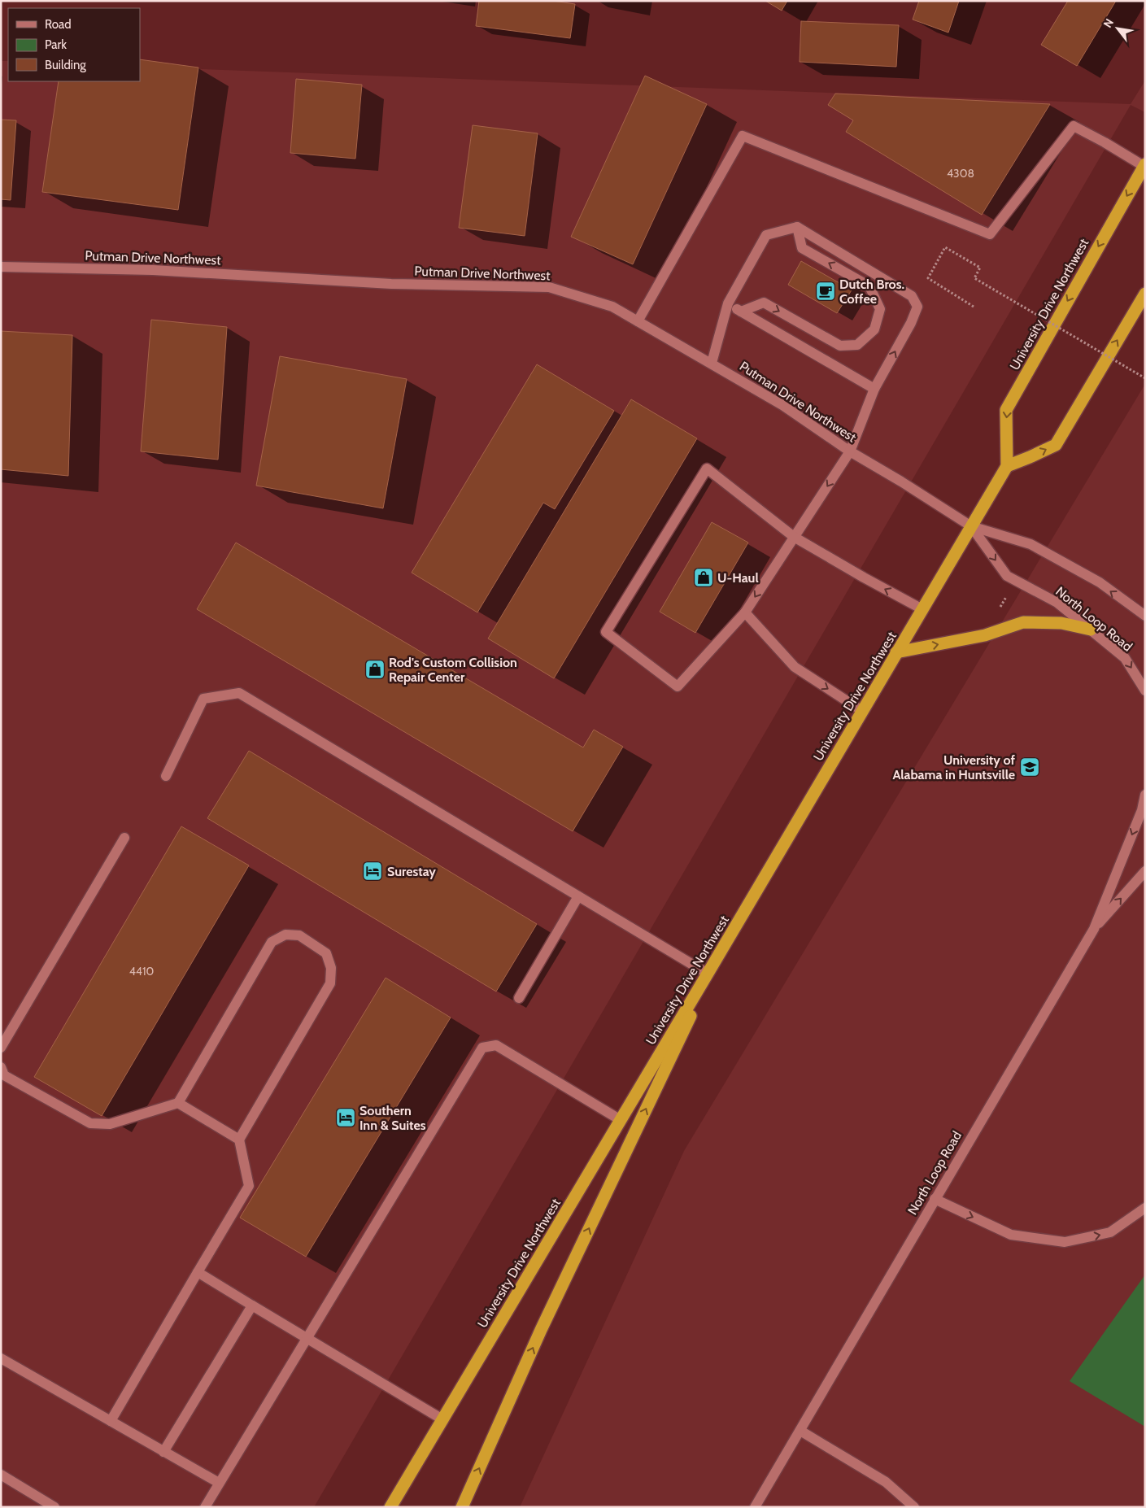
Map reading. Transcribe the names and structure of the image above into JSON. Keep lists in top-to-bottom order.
{
  "streets": {
    "highway": ["University Drive Northwest"],
    "street": ["Putman Drive Northwest", "North Loop Road"]
  },
  "crossings": [
    ["Putman Drive Northwest", "University Drive Northwest"],
    ["Putman Drive Northwest", "North Loop Road"],
    ["University Drive Northwest", "North Loop Road"]
  ],
  "places": {
    "cafe": ["Dutch Bros. Coffee"],
    "shop": ["U-Haul", "Rod's Custom Collision Repair Center"],
    "school or university": ["University of Alabama in Huntsville"],
    "hotel": ["Surestay", "Southern Inn & Suites"]
  },
  "house_numbers": ["4308", "4410"],
  "legend": ["Road", "Park", "Building"],
  "north": "top left"
}
